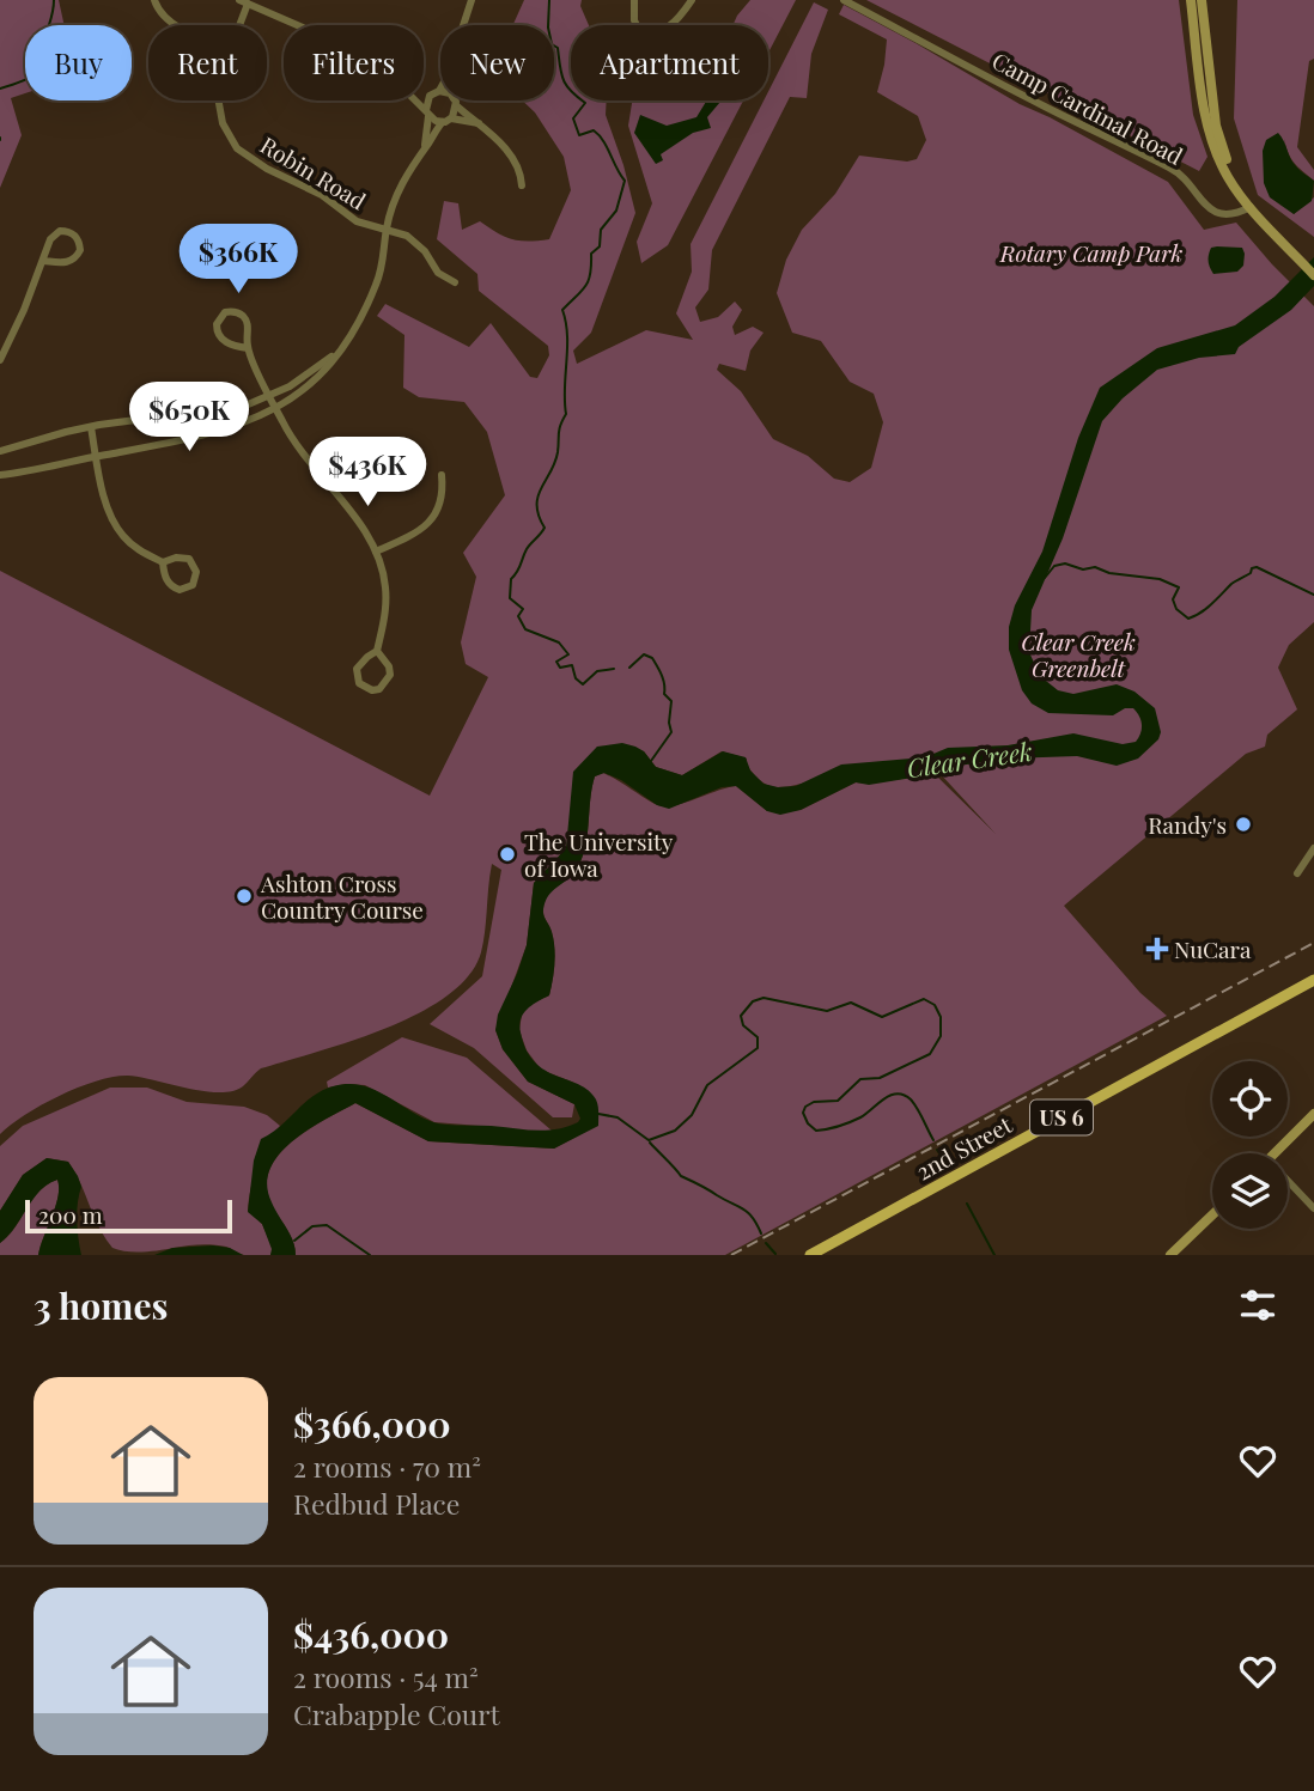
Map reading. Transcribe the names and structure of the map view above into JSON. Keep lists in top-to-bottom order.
{
  "streets": {
    "main road": ["US 6", "2nd Street"],
    "street": ["Camp Cardinal Road", "Robin Road"]
  },
  "water": ["Clear Creek"],
  "parks": ["Rotary Camp Park", "Clear Creek Greenbelt"],
  "places": {
    "other": ["Randy's", "The University of Iowa", "Ashton Cross Country Course"],
    "health": ["NuCara"]
  },
  "scale_bar": "200 m",
  "page": {
    "chip": [
      "Buy",
      "Rent",
      "Filters",
      "New",
      "Apartment"
    ],
    "price": ["$366K", "$650K", "$436K"],
    "scale": "200 m",
    "heading": "3 homes",
    "list": [
      {
        "name": "$366,000",
        "note": "2 rooms · 70 m² · Redbud Place"
      },
      {
        "name": "$436,000",
        "note": "2 rooms · 54 m² · Crabapple Court"
      }
    ]
  }
}
